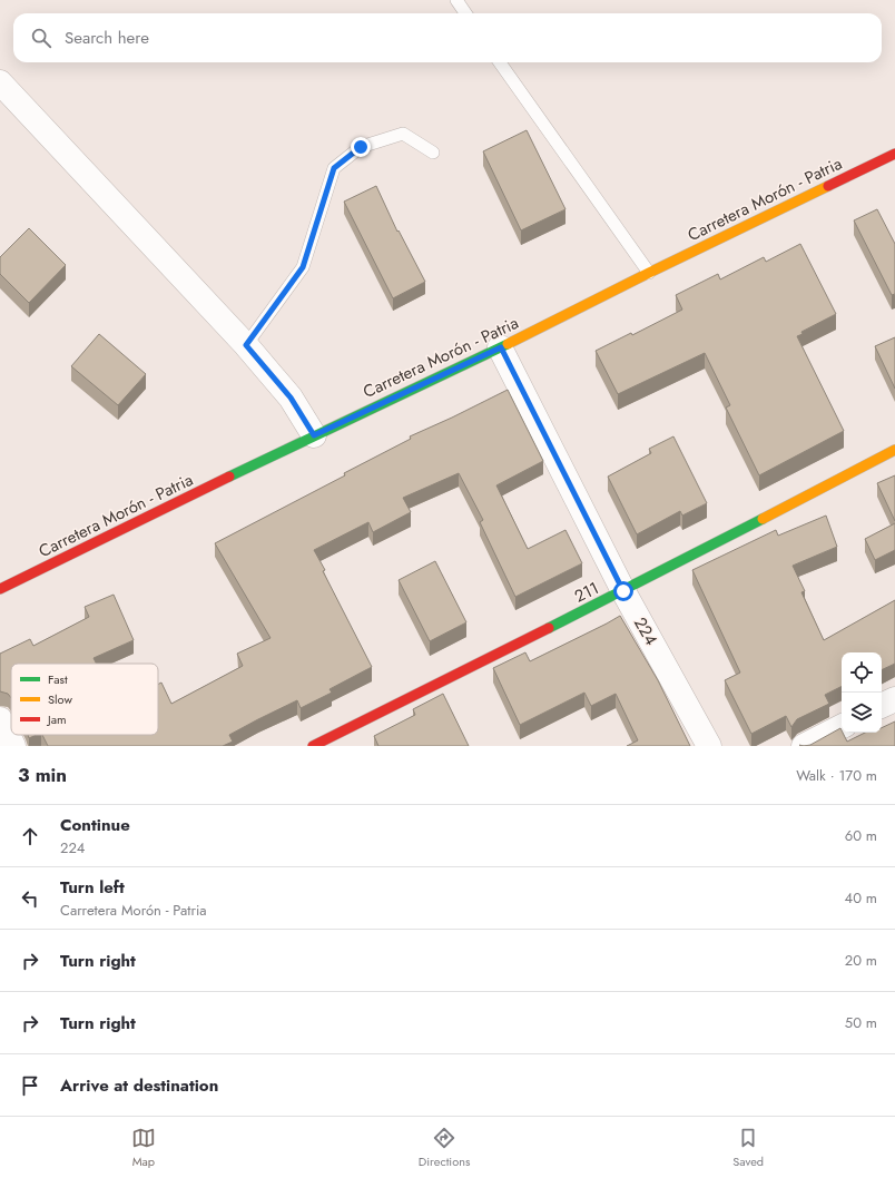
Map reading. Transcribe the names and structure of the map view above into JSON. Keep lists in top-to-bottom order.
{
  "streets": {
    "main road": ["Carretera Morón - Patria", "211"],
    "street": ["224"]
  },
  "crossings": [
    ["Carretera Morón - Patria", "224"],
    ["211", "224"]
  ],
  "legend": ["Fast", "Slow", "Jam"],
  "page": {
    "search": "Search here",
    "heading": ["3 min", "Walk · 170 m"],
    "list": [
      ["Continue", "224", "60 m"],
      ["Turn left", "Carretera Morón - Patria", "40 m"],
      ["Turn right", "20 m"],
      ["Turn right", "50 m"],
      "Arrive at destination"
    ],
    "nav": ["Map", "Directions", "Saved"]
  }
}
